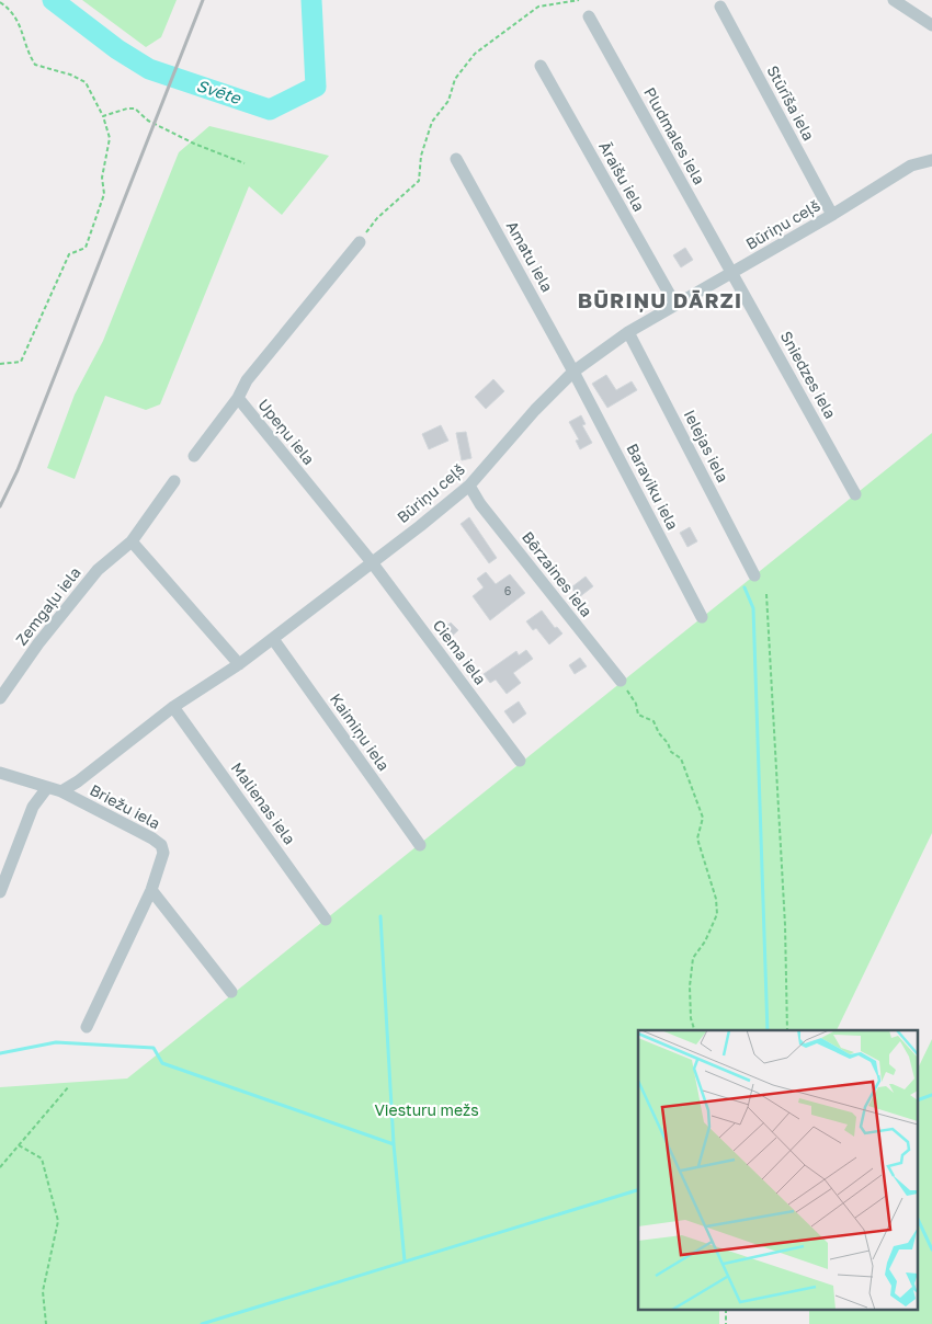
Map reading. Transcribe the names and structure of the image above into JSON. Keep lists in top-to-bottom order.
{
  "streets": {
    "street": [
      "Stūrīša iela",
      "Pludmales iela",
      "Āraišu iela",
      "Būriņu ceļš",
      "Amatu iela",
      "Sniedzes iela",
      "Upeņu iela",
      "Ielejas iela",
      "Baraviku iela",
      "Bērzaines iela",
      "Zemgaļu iela",
      "Ciema iela",
      "Kaimiņu iela",
      "Malienas iela",
      "Briežu iela"
    ]
  },
  "crossings": [
    ["Stūrīša iela", "Būriņu ceļš"],
    ["Pludmales iela", "Būriņu ceļš"],
    ["Pludmales iela", "Sniedzes iela"],
    ["Āraišu iela", "Būriņu ceļš"],
    ["Būriņu ceļš", "Amatu iela"],
    ["Būriņu ceļš", "Sniedzes iela"],
    ["Būriņu ceļš", "Upeņu iela"],
    ["Būriņu ceļš", "Ielejas iela"],
    ["Būriņu ceļš", "Baraviku iela"],
    ["Būriņu ceļš", "Bērzaines iela"],
    ["Būriņu ceļš", "Ciema iela"],
    ["Būriņu ceļš", "Kaimiņu iela"],
    ["Būriņu ceļš", "Malienas iela"],
    ["Būriņu ceļš", "Briežu iela"],
    ["Amatu iela", "Baraviku iela"],
    ["Upeņu iela", "Ciema iela"]
  ],
  "districts": ["BŪRIŅU DĀRZI"],
  "water": ["Svēte"],
  "parks": ["Viesturu mežs"],
  "house_numbers": ["6"]
}
